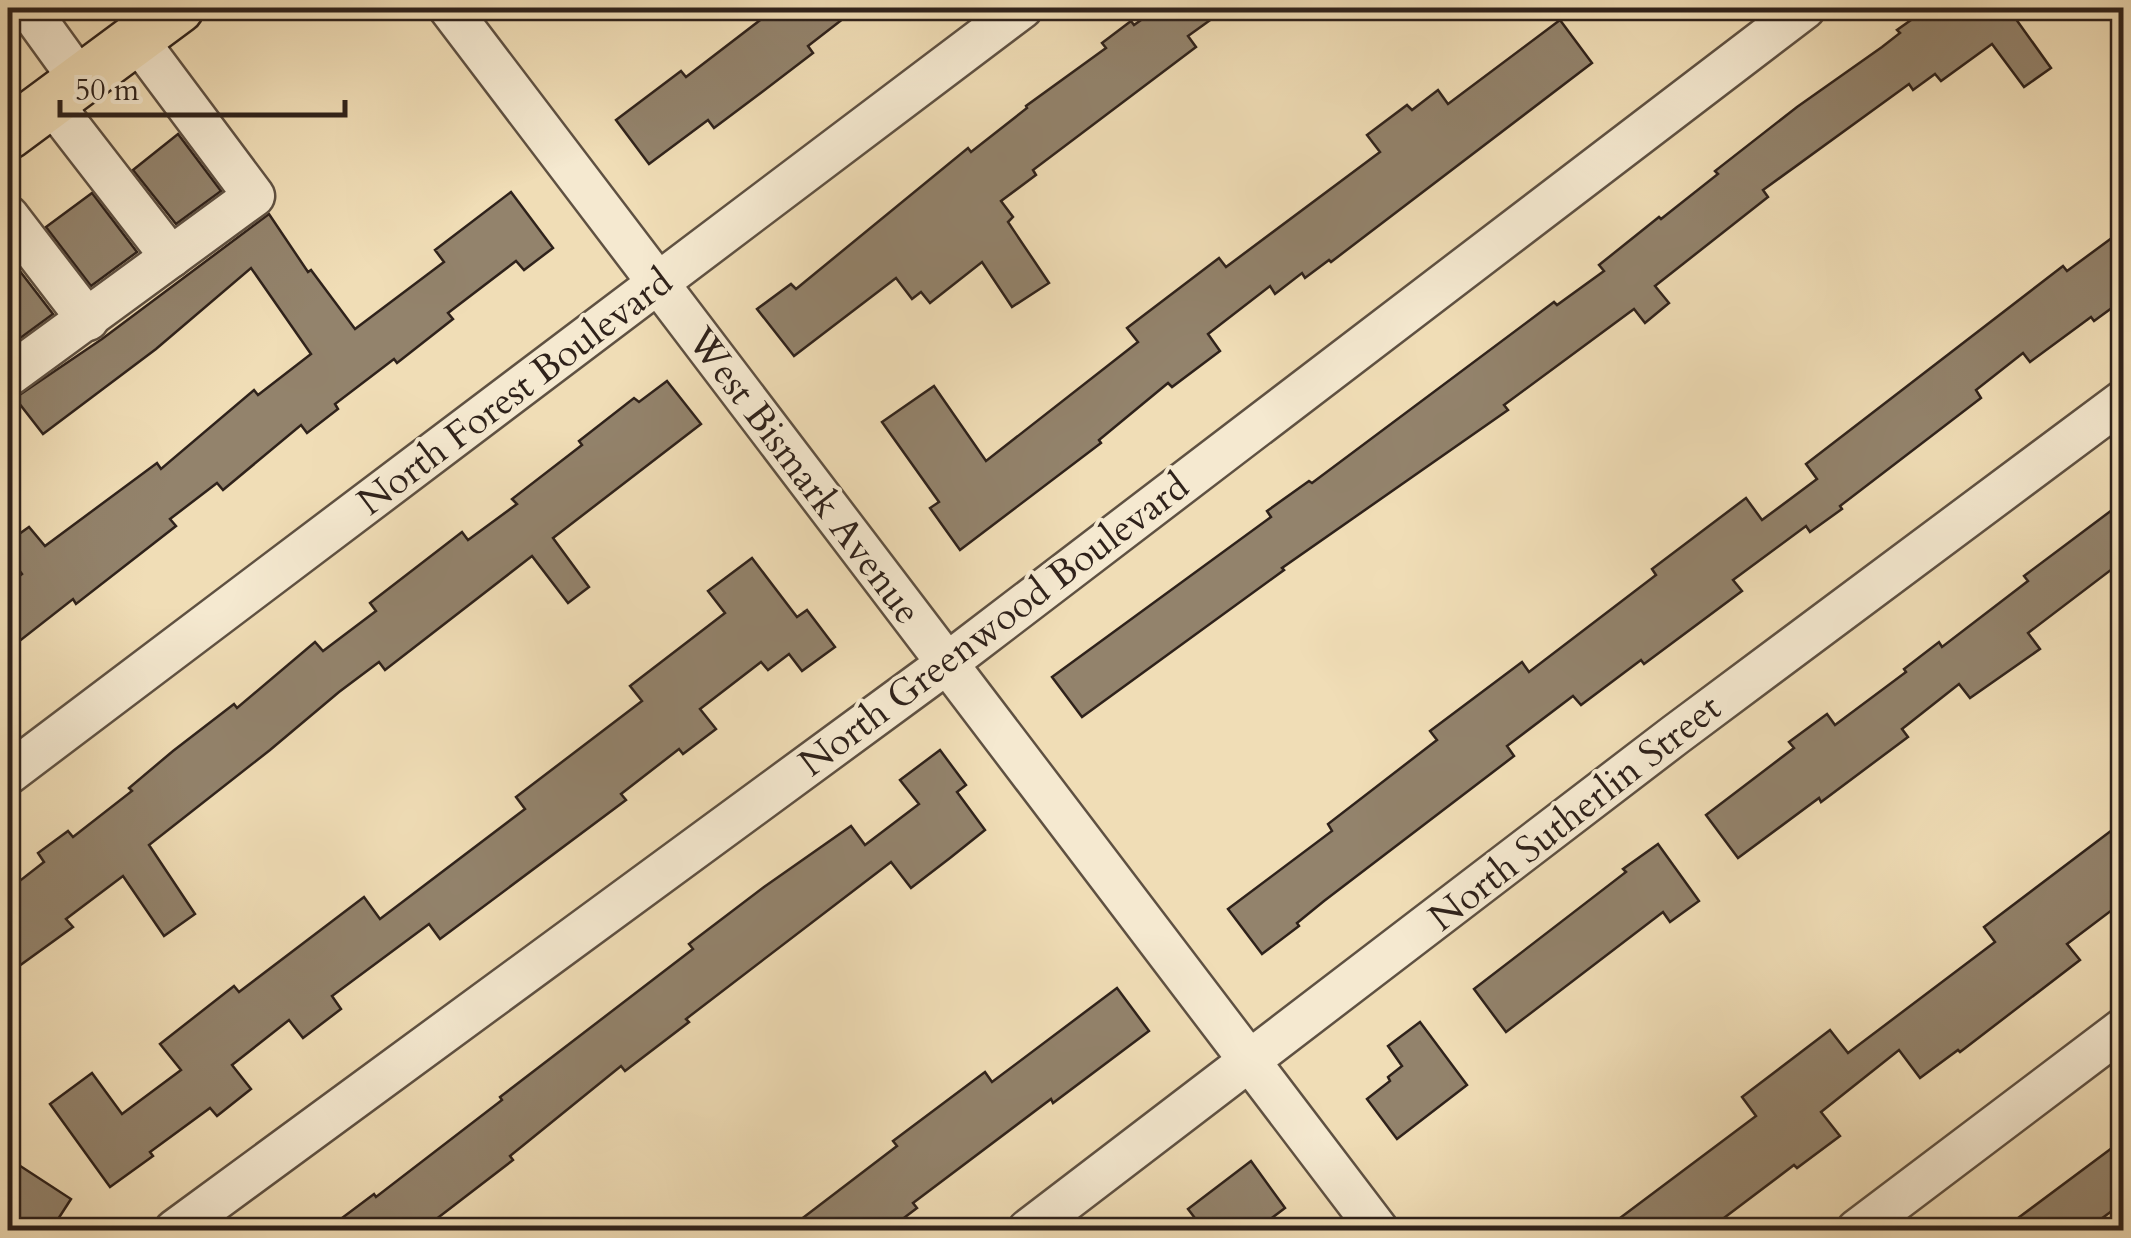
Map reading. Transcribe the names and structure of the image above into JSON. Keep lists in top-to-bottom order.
{
  "streets": {
    "street": [
      "North Forest Boulevard",
      "West Bismark Avenue",
      "North Greenwood Boulevard",
      "North Sutherlin Street"
    ]
  },
  "crossings": [
    ["North Forest Boulevard", "West Bismark Avenue"],
    ["West Bismark Avenue", "North Greenwood Boulevard"],
    ["West Bismark Avenue", "North Sutherlin Street"]
  ],
  "scale_bar": "50 m"
}
